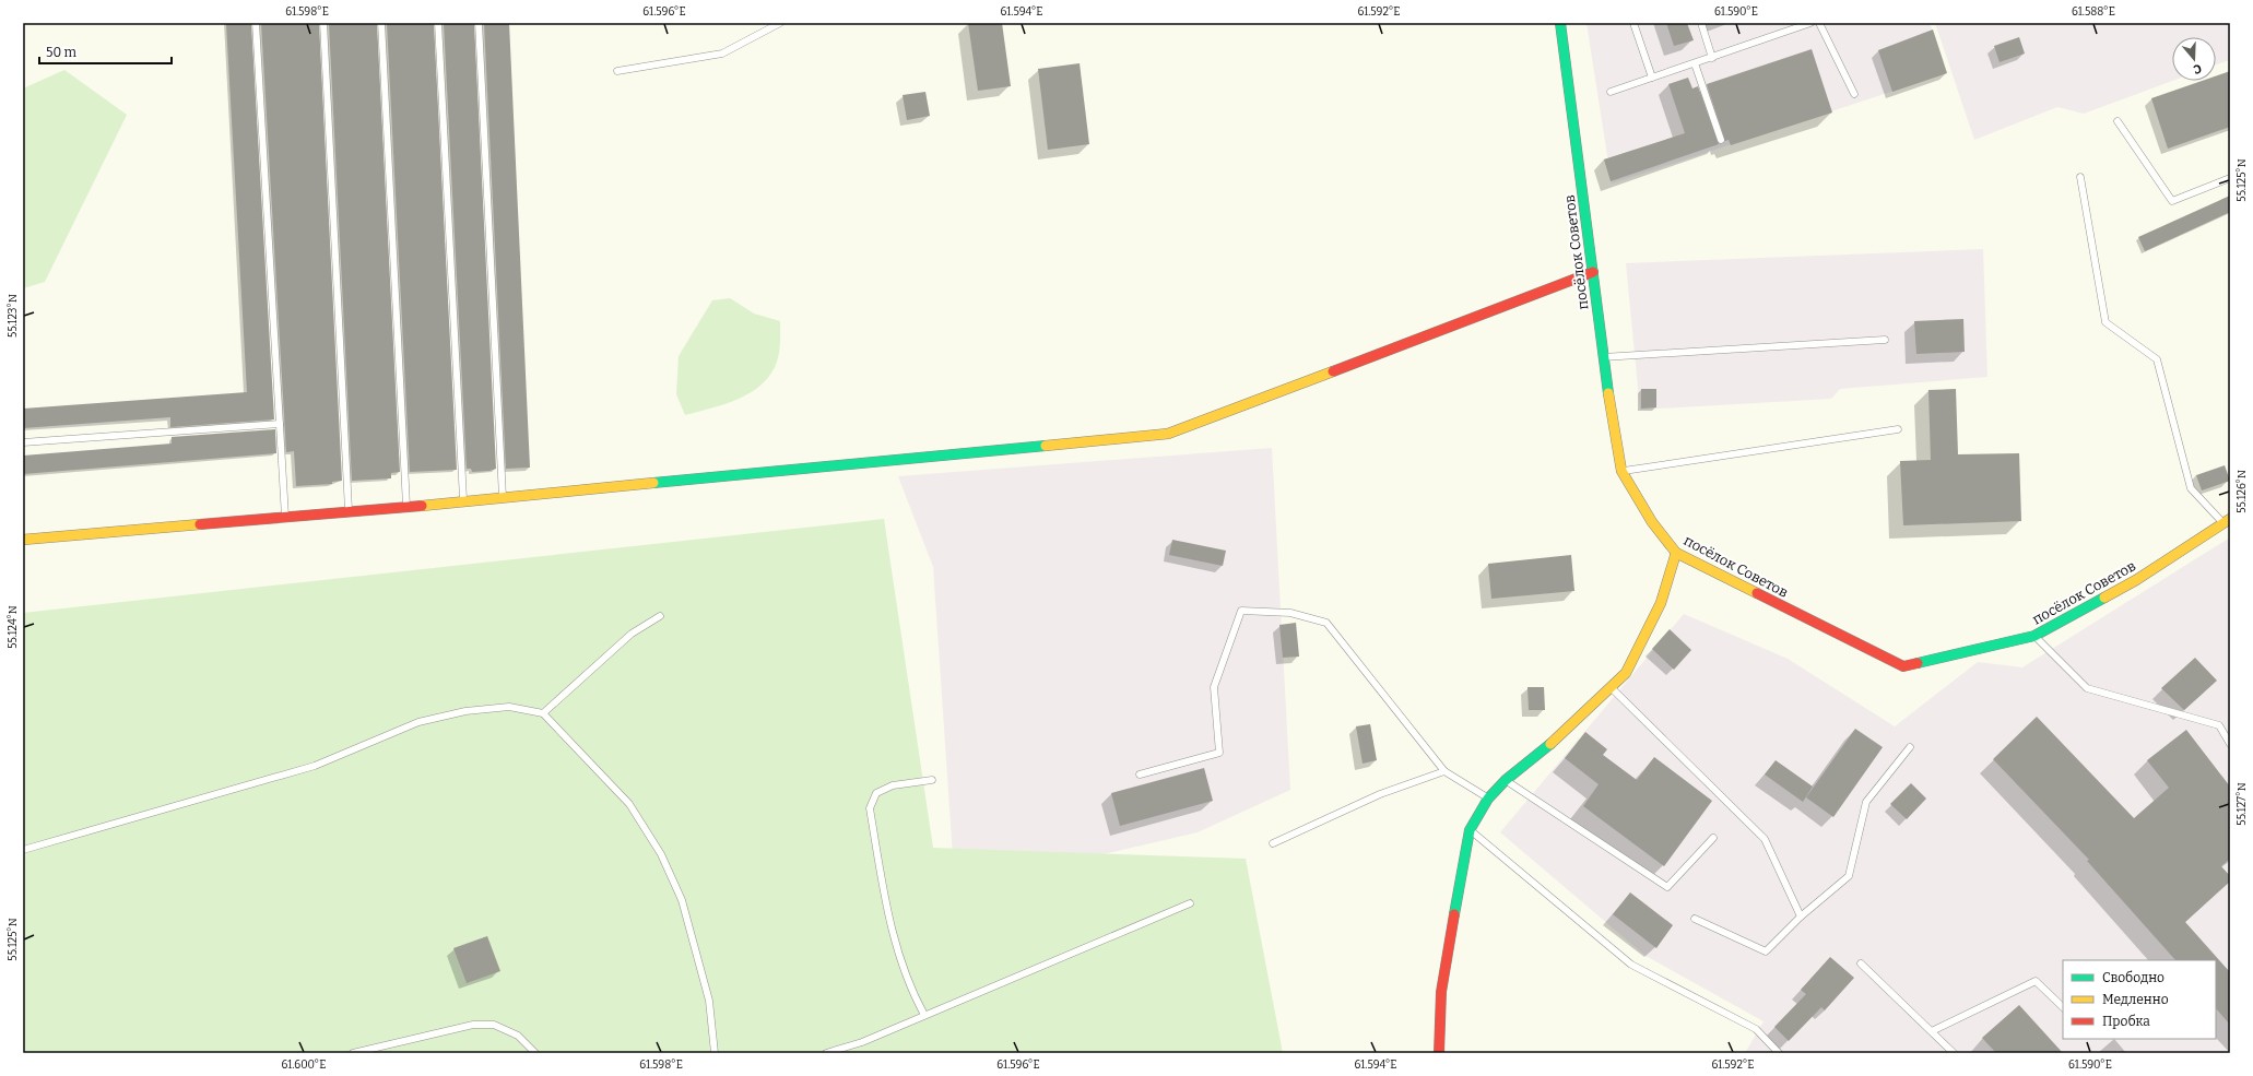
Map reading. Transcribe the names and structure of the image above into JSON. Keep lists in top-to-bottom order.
{
  "streets": {
    "street": ["посёлок Советов"]
  },
  "legend": ["Свободно", "Медленно", "Пробка"],
  "scale_bar": "50 m",
  "north": "bottom",
  "coordinates": [
    "61.598°E",
    "61.596°E",
    "61.594°E",
    "61.592°E",
    "61.590°E",
    "61.588°E",
    "55.125°N",
    "55.123°N",
    "55.126°N",
    "55.124°N",
    "55.127°N",
    "61.600°E"
  ]
}
